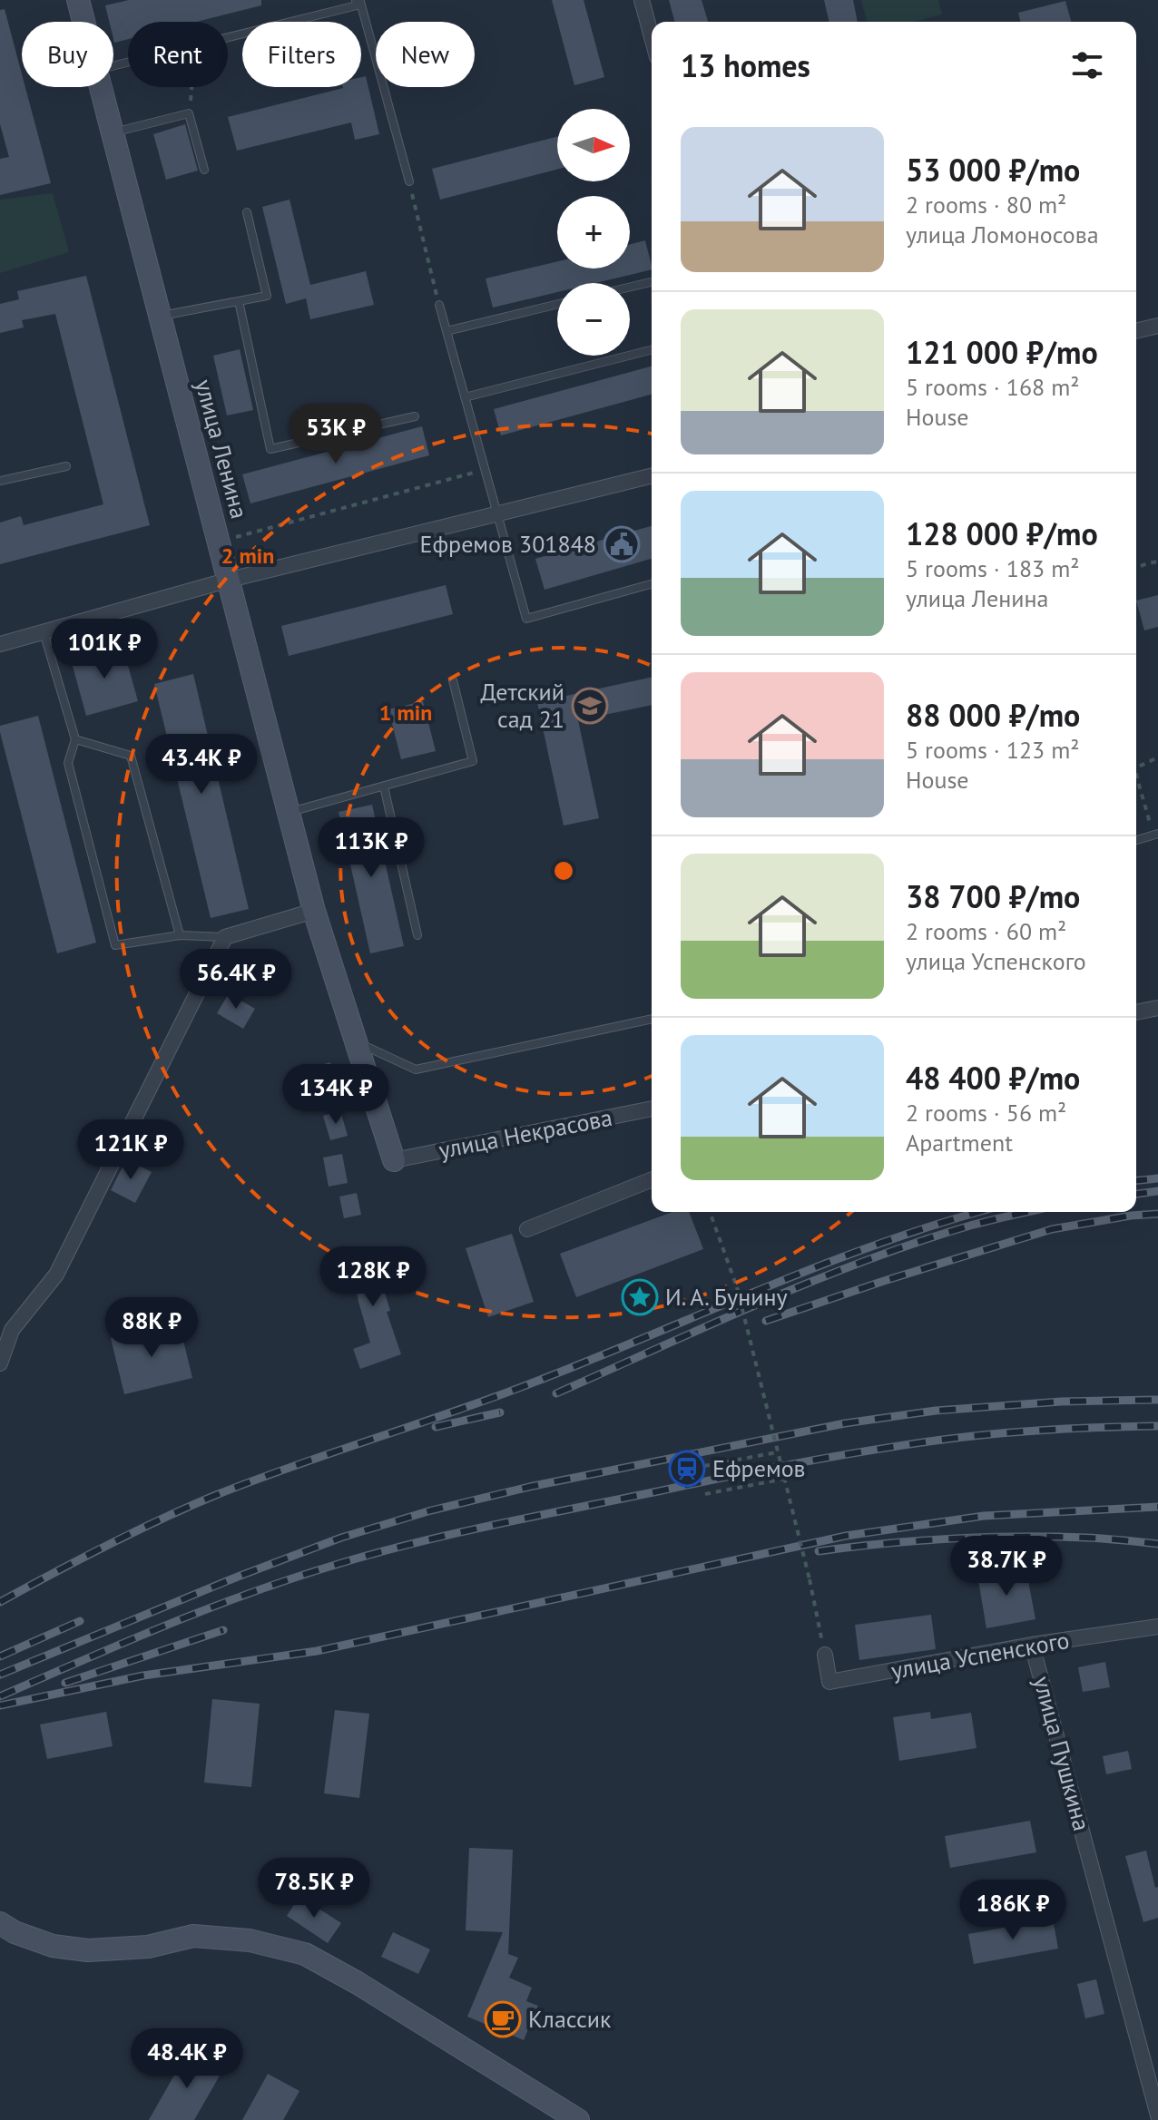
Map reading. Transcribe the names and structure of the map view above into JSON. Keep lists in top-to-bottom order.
{
  "streets": {
    "main road": ["улица Ленина"],
    "street": ["улица Некрасова", "улица Успенского", "улица Пушкина"]
  },
  "crossings": [
    ["улица Ленина", "улица Некрасова"],
    ["улица Успенского", "улица Пушкина"]
  ],
  "places": {
    "public building": ["Ефремов 301848"],
    "school or university": ["Детский сад 21"],
    "place": ["И. А. Бунину"],
    "station": ["Ефремов"],
    "cafe": ["Классик"]
  },
  "north": "right",
  "page": {
    "chip": [
      "Buy",
      "Rent",
      "Filters",
      "New"
    ],
    "heading": "13 homes",
    "map_buttons": ["+", "−"],
    "list": [
      {
        "name": "53 000 ₽/mo",
        "note": "2 rooms · 80 m² · улица Ломоносова"
      },
      {
        "name": "121 000 ₽/mo",
        "note": "5 rooms · 168 m² · House"
      },
      {
        "name": "128 000 ₽/mo",
        "note": "5 rooms · 183 m² · улица Ленина"
      },
      {
        "name": "88 000 ₽/mo",
        "note": "5 rooms · 123 m² · House"
      },
      {
        "name": "38 700 ₽/mo",
        "note": "2 rooms · 60 m² · улица Успенского"
      },
      {
        "name": "48 400 ₽/mo",
        "note": "2 rooms · 56 m² · Apartment"
      }
    ],
    "price": [
      "53K ₽",
      "101K ₽",
      "43.4K ₽",
      "113K ₽",
      "56.4K ₽",
      "134K ₽",
      "121K ₽",
      "128K ₽",
      "88K ₽",
      "38.7K ₽",
      "78.5K ₽",
      "186K ₽",
      "48.4K ₽"
    ]
  },
  "rings": ["2 min", "1 min"]
}
